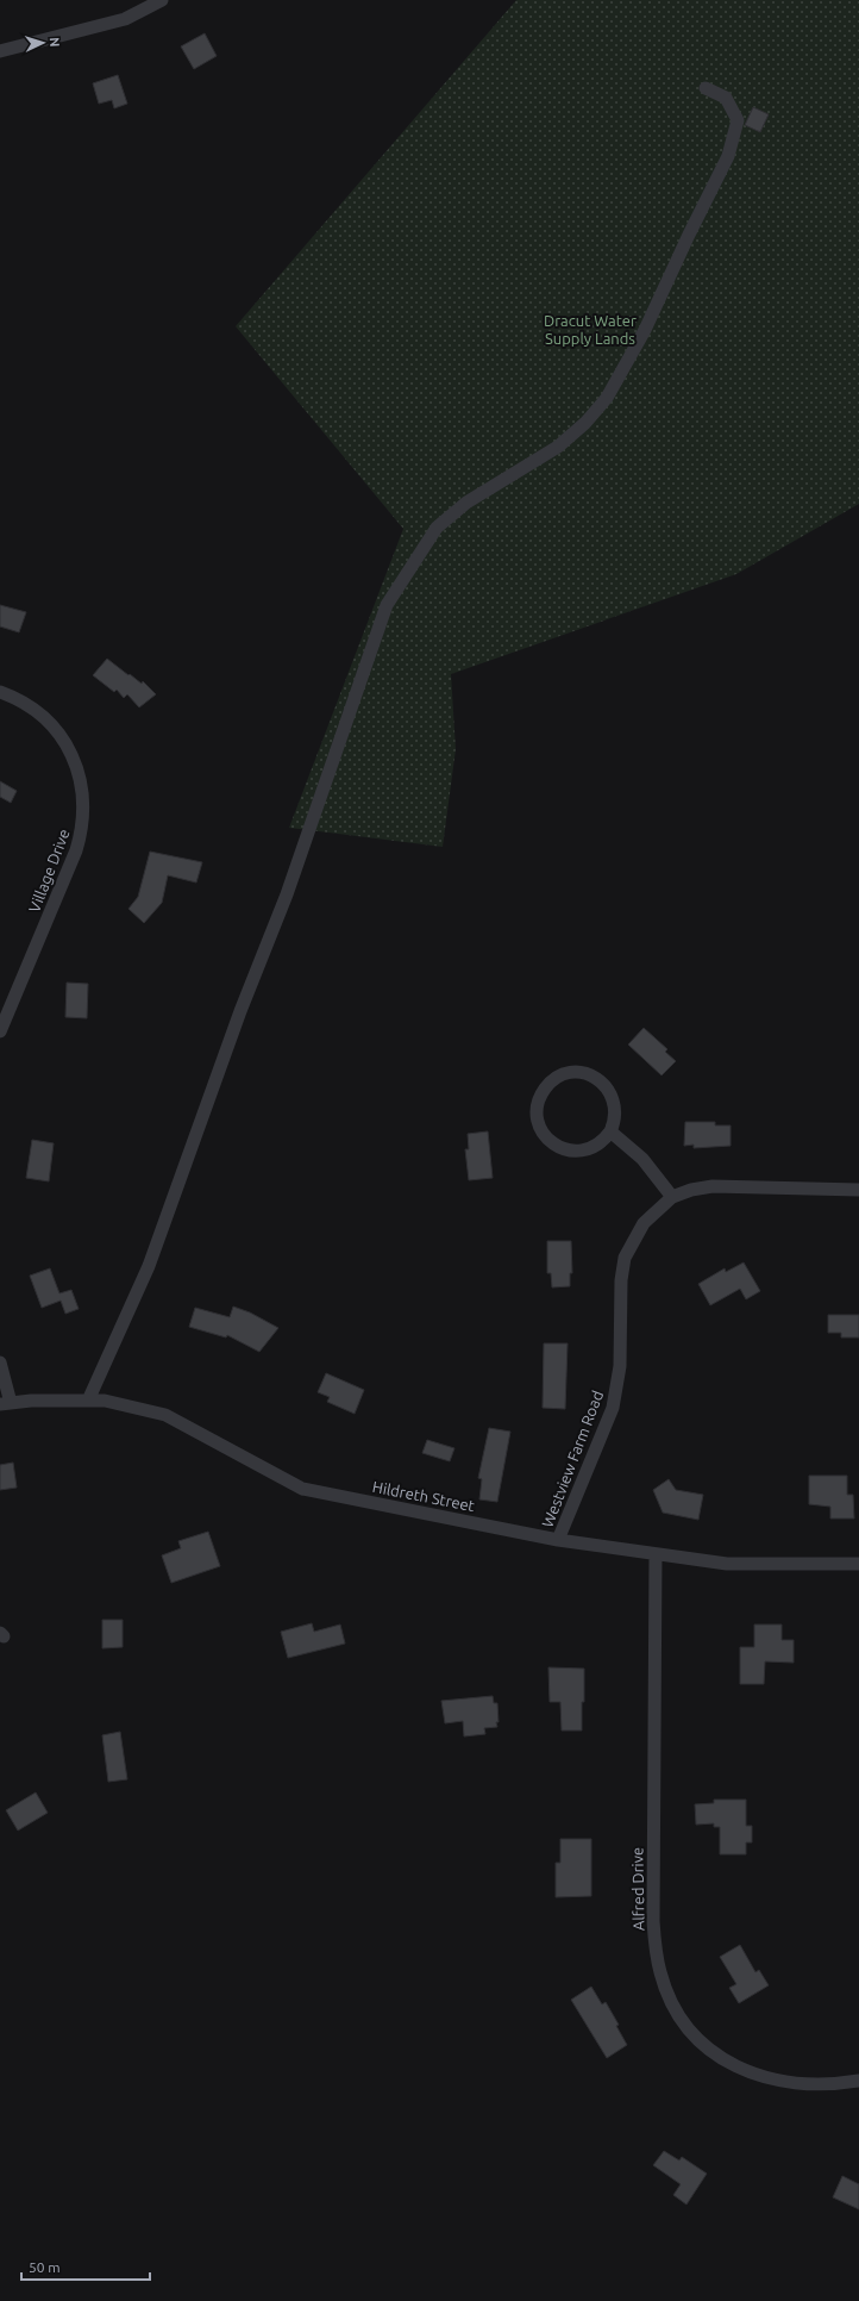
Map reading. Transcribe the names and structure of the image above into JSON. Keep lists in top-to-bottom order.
{
  "streets": {
    "street": [
      "Village Drive",
      "Westview Farm Road",
      "Hildreth Street",
      "Alfred Drive"
    ]
  },
  "crossings": [
    ["Westview Farm Road", "Hildreth Street"],
    ["Hildreth Street", "Alfred Drive"]
  ],
  "parks": ["Dracut Water Supply Lands"],
  "scale_bar": "50 m",
  "north": "right"
}
